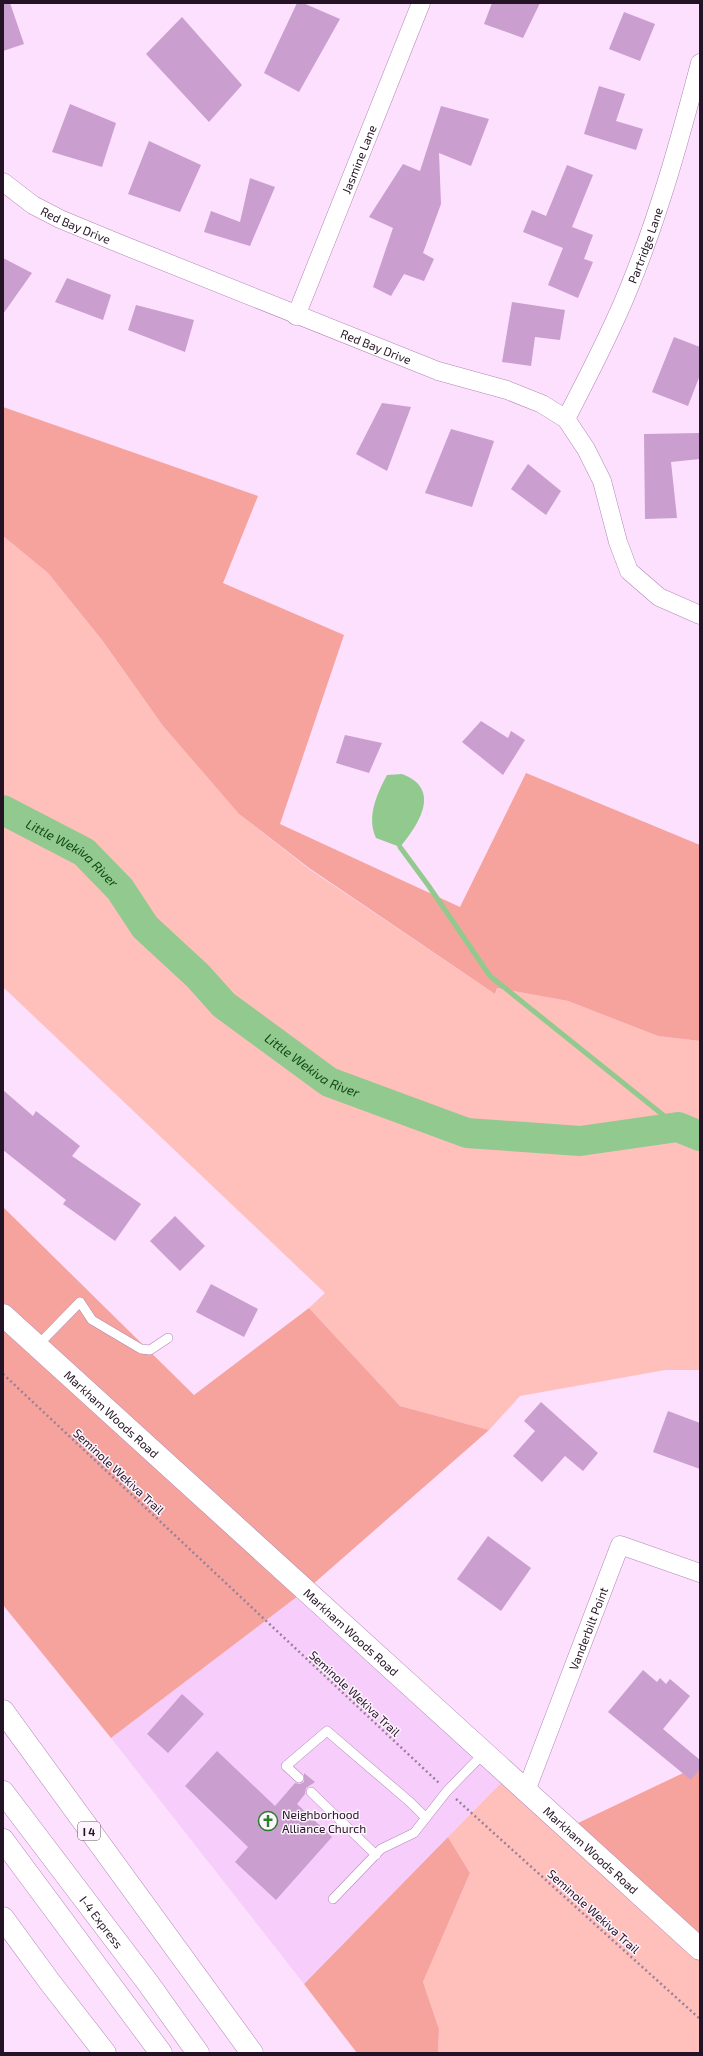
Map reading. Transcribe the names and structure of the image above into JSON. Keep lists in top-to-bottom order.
{
  "streets": {
    "main road": ["Markham Woods Road", "I 4", "I-4 Express"],
    "street": [
      "Jasmine Lane",
      "Red Bay Drive",
      "Partridge Lane",
      "Vanderbilt Point"
    ],
    "path": ["Seminole Wekiva Trail"]
  },
  "crossings": [
    ["Jasmine Lane", "Red Bay Drive"],
    ["Red Bay Drive", "Partridge Lane"],
    ["Markham Woods Road", "Vanderbilt Point"]
  ],
  "water": ["Little Wekiva River"],
  "places": {
    "church": ["Neighborhood Alliance Church"]
  }
}
